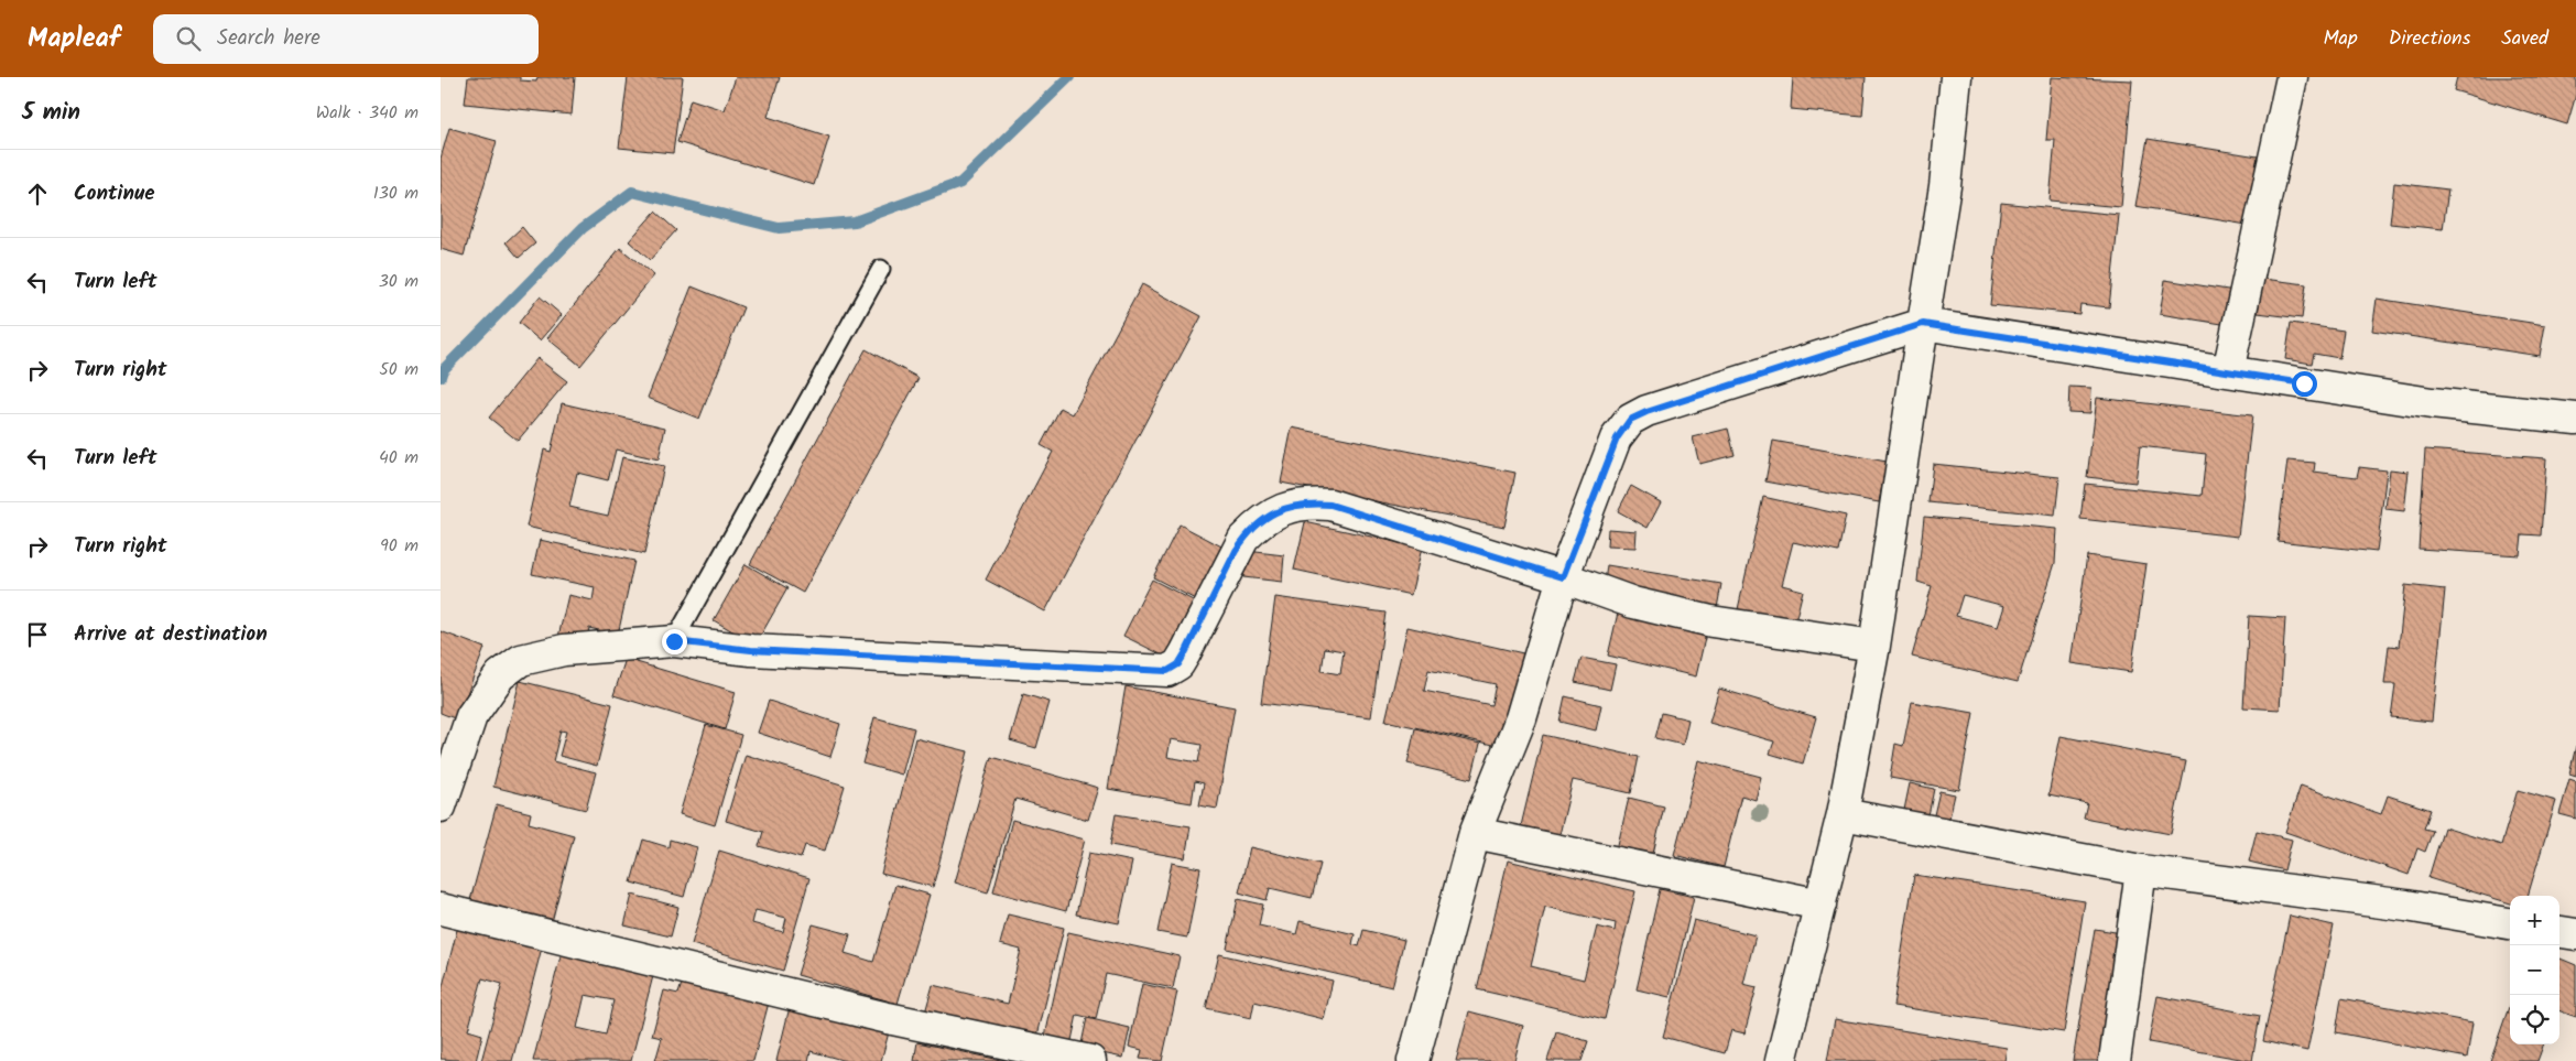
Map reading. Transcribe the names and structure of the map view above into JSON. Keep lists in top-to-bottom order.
{
  "page": {
    "header": "Mapleaf",
    "search": "Search here",
    "nav": ["Map", "Directions", "Saved"],
    "heading": ["5 min", "Walk · 340 m"],
    "list": [
      ["Continue", "130 m"],
      ["Turn left", "30 m"],
      ["Turn right", "50 m"],
      ["Turn left", "40 m"],
      ["Turn right", "90 m"],
      "Arrive at destination"
    ],
    "map_buttons": ["+", "−"]
  }
}
